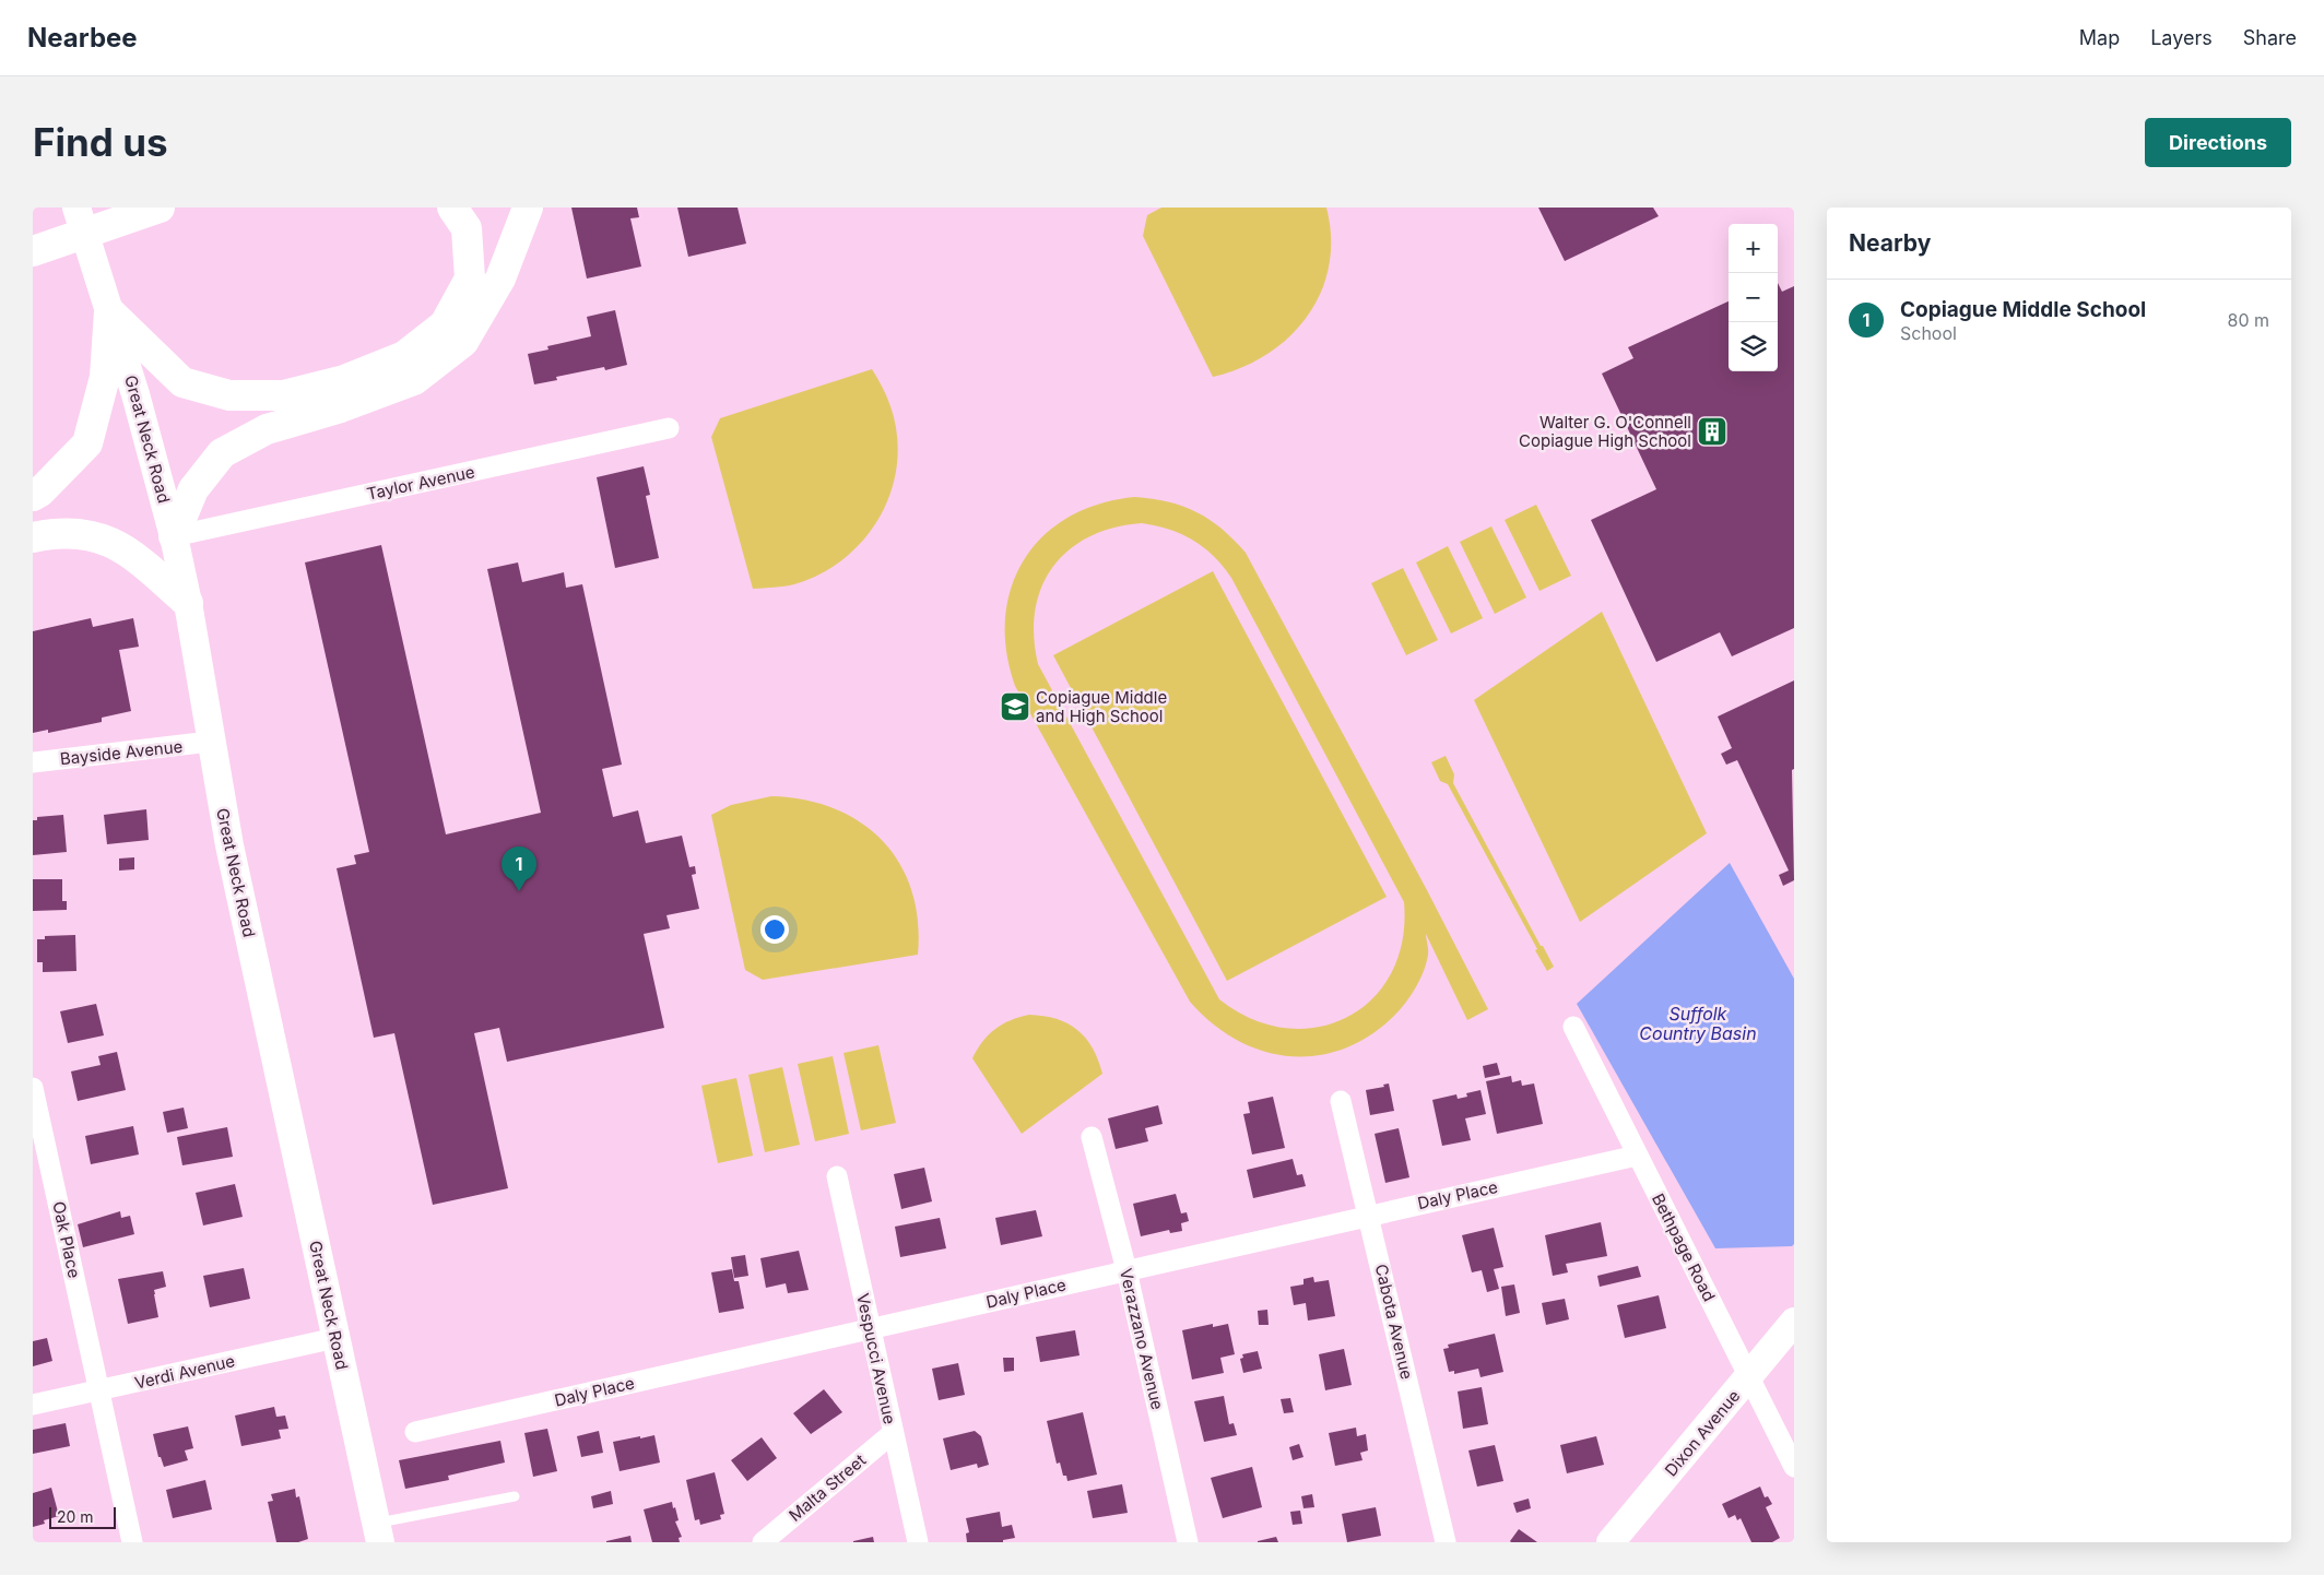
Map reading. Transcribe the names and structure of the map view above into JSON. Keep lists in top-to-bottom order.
{
  "streets": {
    "main road": ["Great Neck Road", "Dixon Avenue"],
    "street": [
      "Taylor Avenue",
      "Bayside Avenue",
      "Daly Place",
      "Oak Place",
      "Bethpage Road",
      "Cabota Avenue",
      "Verazzano Avenue",
      "Vespucci Avenue",
      "Verdi Avenue",
      "Malta Street"
    ]
  },
  "crossings": [
    ["Great Neck Road", "Taylor Avenue"],
    ["Great Neck Road", "Bayside Avenue"],
    ["Great Neck Road", "Verdi Avenue"],
    ["Daly Place", "Bethpage Road"],
    ["Daly Place", "Cabota Avenue"],
    ["Daly Place", "Verazzano Avenue"],
    ["Daly Place", "Vespucci Avenue"],
    ["Oak Place", "Verdi Avenue"],
    ["Bethpage Road", "Dixon Avenue"],
    ["Vespucci Avenue", "Malta Street"]
  ],
  "water": ["Suffolk Country Basin"],
  "places": {
    "building": ["Walter G. O'Connell Copiague High School"],
    "school or university": ["Copiague Middle and High School"]
  },
  "scale_bar": "20 m",
  "page": {
    "header": "Nearbee",
    "nav": ["Map", "Layers", "Share"],
    "buttons": "Directions",
    "title": "Find us",
    "heading": "Nearby",
    "map_buttons": ["+", "−"],
    "list": [
      {
        "mark": "1",
        "name": "Copiague Middle School",
        "note": "School",
        "value": "80 m"
      }
    ],
    "pins": "1",
    "scale": "20 m"
  }
}
